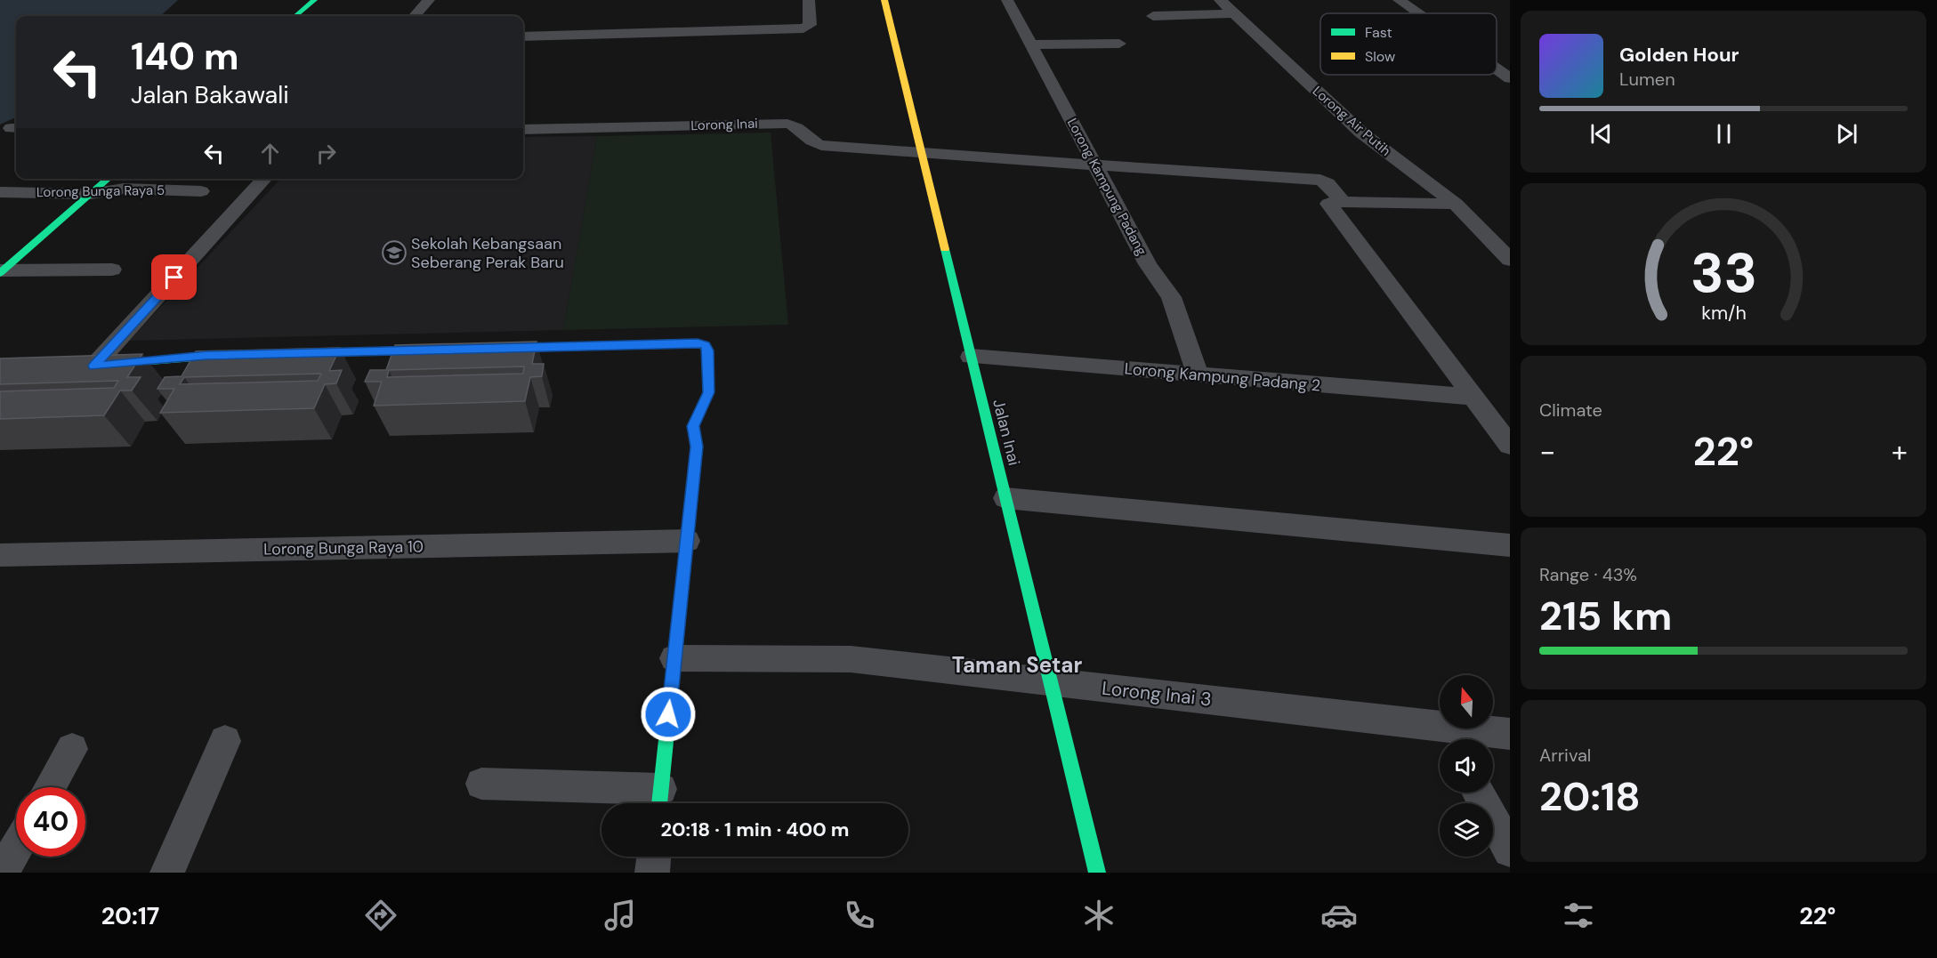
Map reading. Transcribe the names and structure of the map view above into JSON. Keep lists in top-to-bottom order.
{
  "streets": {
    "street": [
      "Lorong Air Putih",
      "Lorong Inai",
      "Lorong Kampung Padang",
      "Lorong Bunga Raya 5",
      "Lorong Kampung Padang 2",
      "Jalan Inai",
      "Lorong Bunga Raya 10",
      "Lorong Inai 3"
    ]
  },
  "crossings": [
    ["Lorong Inai", "Lorong Kampung Padang"],
    ["Lorong Inai", "Jalan Inai"],
    ["Lorong Kampung Padang", "Lorong Kampung Padang 2"],
    ["Lorong Kampung Padang 2", "Jalan Inai"],
    ["Jalan Inai", "Lorong Inai 3"]
  ],
  "districts": ["Taman Setar"],
  "places": {
    "school or university": ["Sekolah Kebangsaan Seberang Perak Baru"]
  },
  "legend": ["Fast", "Slow"],
  "north": "top",
  "page": {
    "turn": ["140 m", "Jalan Bakawali"],
    "song": ["Golden Hour", "Lumen"],
    "tile": [
      "Climate",
      ["Range · 43%", "215 km"],
      ["Arrival", "20:18"]
    ],
    "heat": ["−", "22°", "+"],
    "limit": "40",
    "trip": "20:18 · 1 min · 400 m",
    "tabs": ["20:17", "22°"],
    "gauge": ["33", "km/h"]
  }
}
